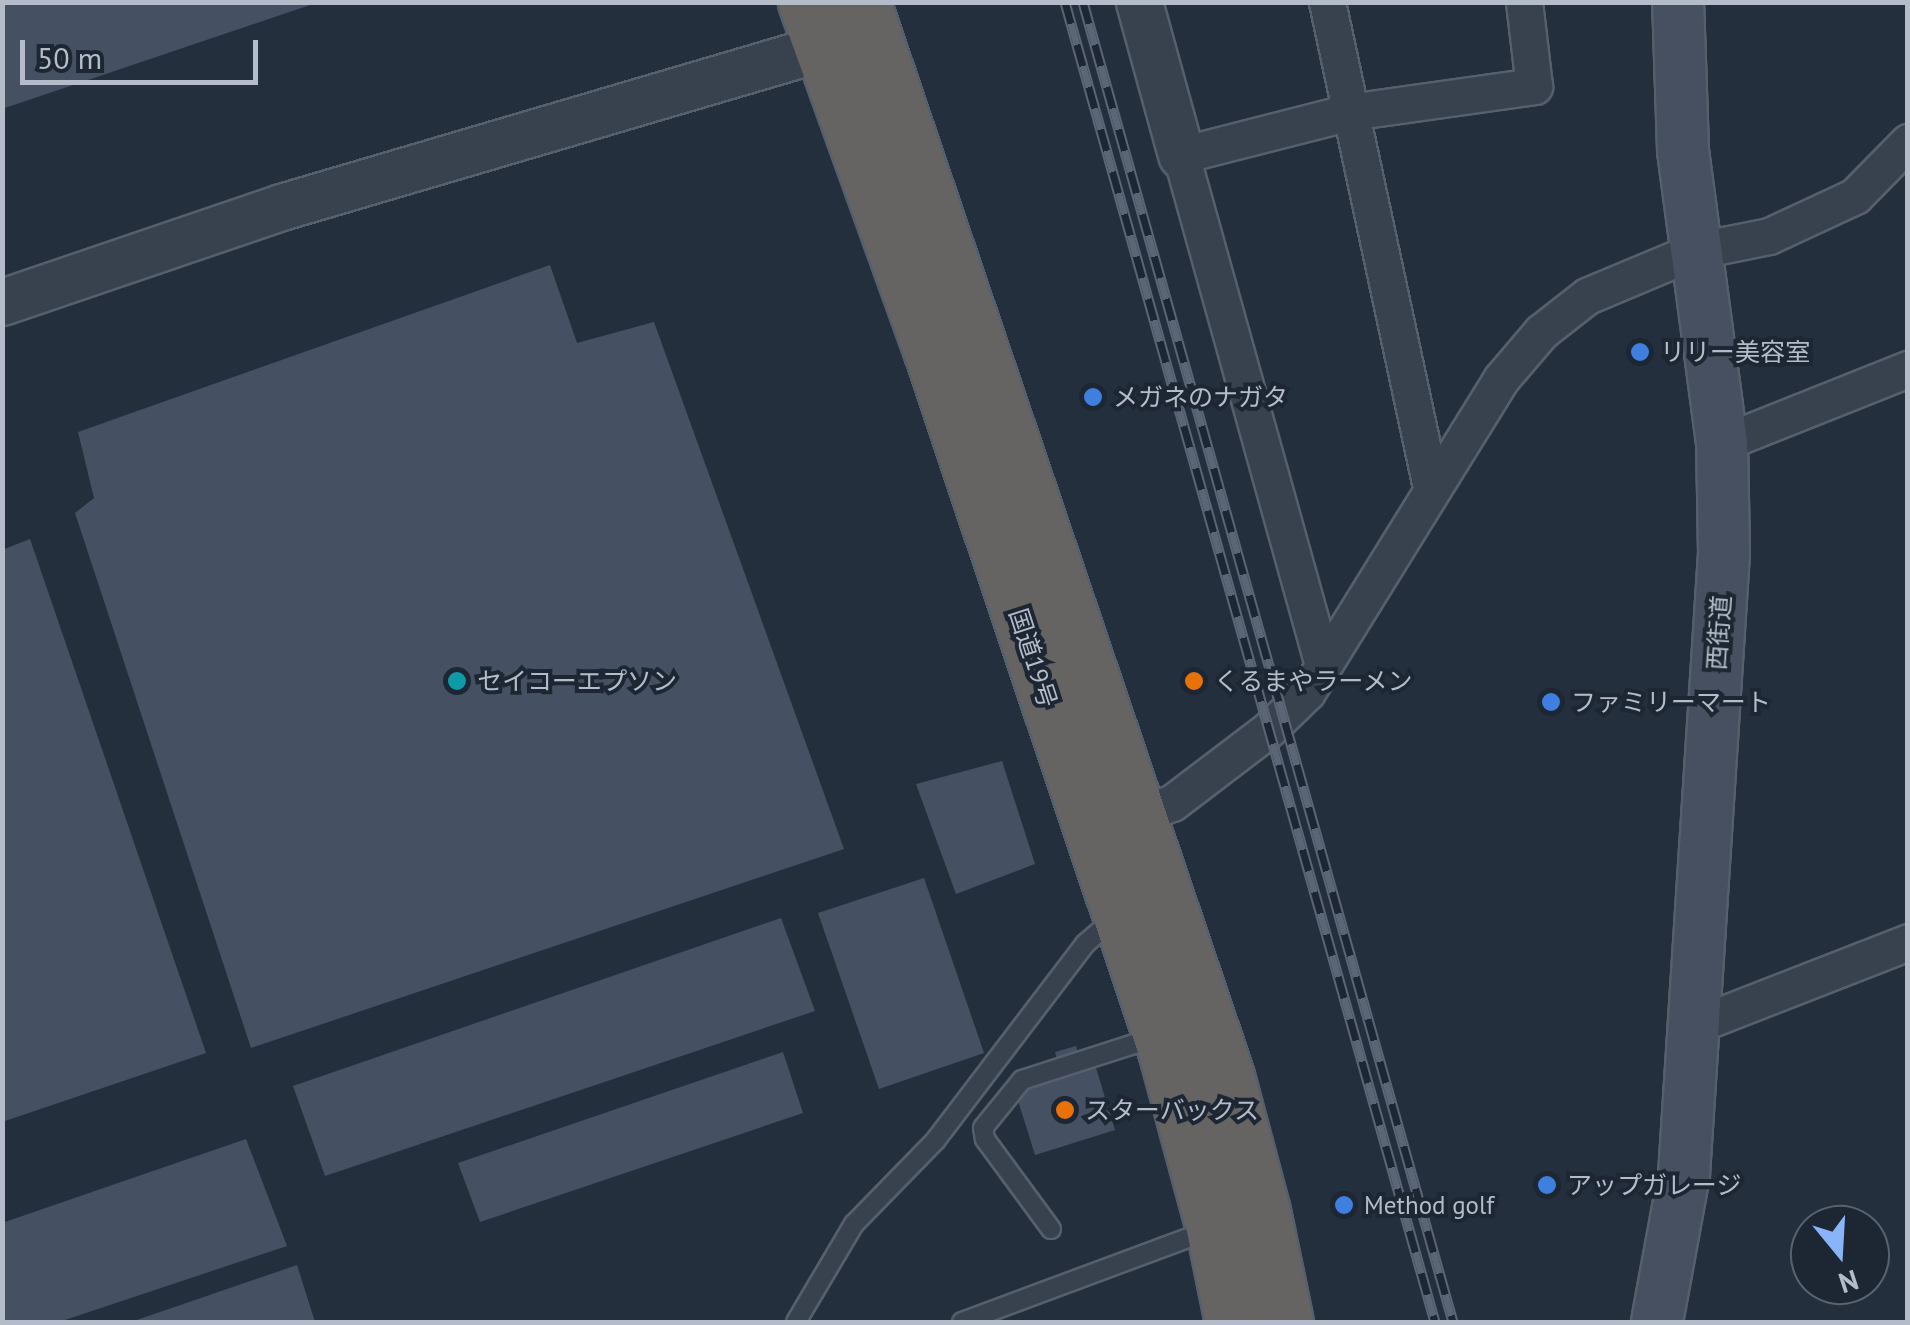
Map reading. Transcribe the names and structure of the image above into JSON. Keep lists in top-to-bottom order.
{
  "streets": {
    "highway": ["国道19号"],
    "main road": ["西街道"]
  },
  "places": [
    "リリー美容室",
    "メガネのナガタ",
    "セイコーエプソン",
    "くるまやラーメン",
    "ファミリーマート",
    "スターバックス",
    "アップガレージ",
    "Method golf"
  ],
  "scale_bar": "50 m",
  "north": "bottom"
}
